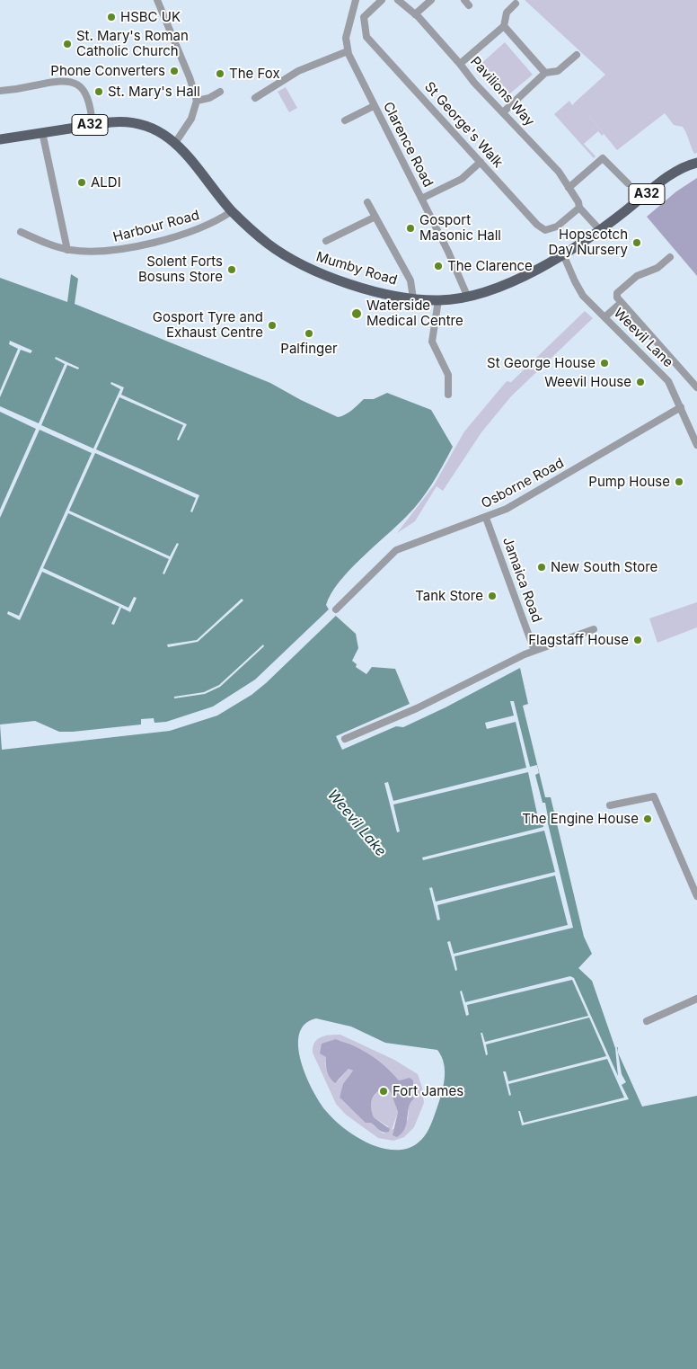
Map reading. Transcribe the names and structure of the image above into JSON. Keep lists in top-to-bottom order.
{
  "streets": {
    "main road": ["A32", "Mumby Road"],
    "street": [
      "Pavilions Way",
      "St George's Walk",
      "Clarence Road",
      "Harbour Road",
      "Weevil Lane",
      "Osborne Road",
      "Jamaica Road"
    ]
  },
  "crossings": [
    ["Pavilions Way", "St George's Walk"],
    ["Pavilions Way", "Mumby Road"],
    ["Clarence Road", "Mumby Road"],
    ["Harbour Road", "Mumby Road"],
    ["Mumby Road", "Weevil Lane"],
    ["Weevil Lane", "Osborne Road"],
    ["Osborne Road", "Jamaica Road"]
  ],
  "water": ["Weevil Lake"],
  "places": [
    "HSBC UK",
    "St. Mary's Roman Catholic Church",
    "Phone Converters",
    "The Fox",
    "St. Mary's Hall",
    "ALDI",
    "Gosport Masonic Hall",
    "Hopscotch Day Nursery",
    "The Clarence",
    "Solent Forts Bosuns Store",
    "Waterside Medical Centre",
    "Gosport Tyre and Exhaust Centre",
    "Palfinger",
    "St George House",
    "Weevil House",
    "Pump House",
    "New South Store",
    "Tank Store",
    "Flagstaff House",
    "The Engine House",
    "Fort James"
  ]
}
